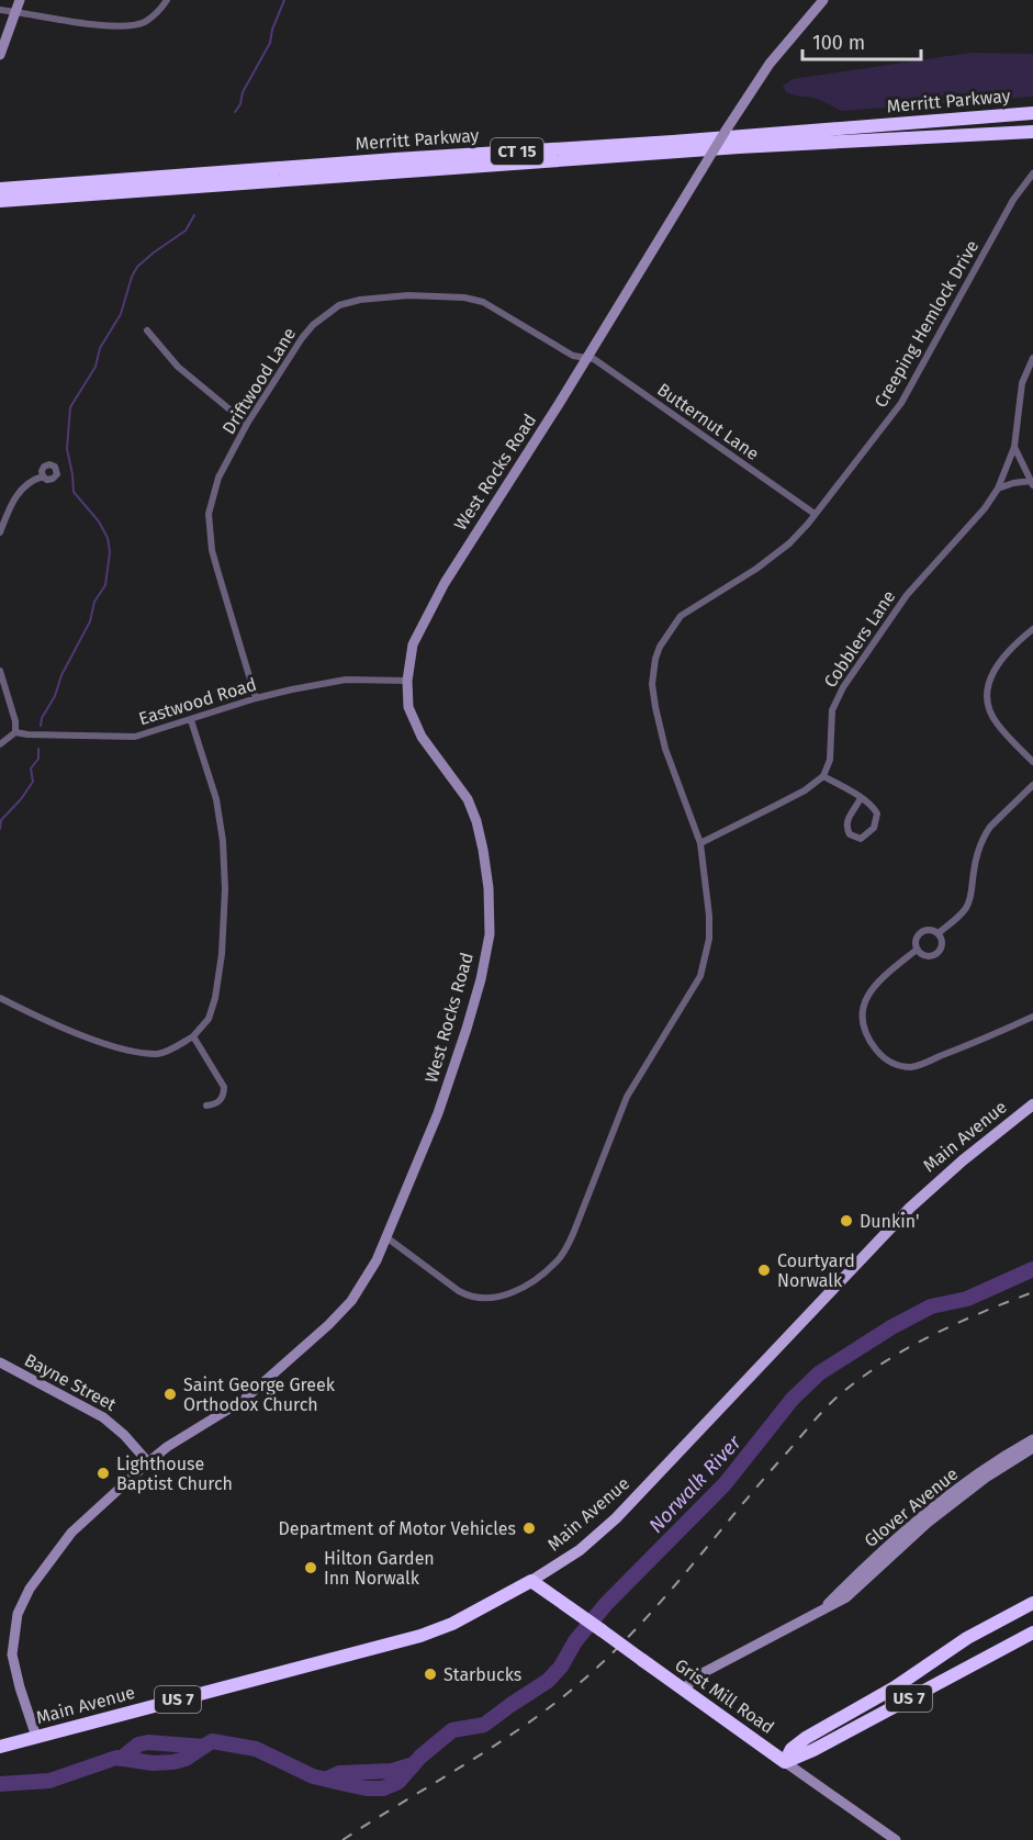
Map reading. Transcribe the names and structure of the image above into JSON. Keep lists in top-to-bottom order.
{
  "streets": {
    "highway": [
      "Merritt Parkway",
      "CT 15",
      "Main Avenue",
      "Grist Mill Road",
      "US 7"
    ],
    "main road": ["West Rocks Road", "Bayne Street", "Glover Avenue"],
    "street": [
      "Creeping Hemlock Drive",
      "Driftwood Lane",
      "Butternut Lane",
      "Cobblers Lane",
      "Eastwood Road"
    ]
  },
  "crossings": [
    ["Creeping Hemlock Drive", "Butternut Lane"],
    ["Creeping Hemlock Drive", "West Rocks Road"],
    ["Driftwood Lane", "Butternut Lane"],
    ["Driftwood Lane", "West Rocks Road"],
    ["Driftwood Lane", "Eastwood Road"],
    ["Butternut Lane", "West Rocks Road"],
    ["West Rocks Road", "Eastwood Road"],
    ["West Rocks Road", "Main Avenue"],
    ["West Rocks Road", "Bayne Street"],
    ["Main Avenue", "Grist Mill Road"],
    ["Glover Avenue", "Grist Mill Road"],
    ["Grist Mill Road", "US 7"]
  ],
  "water": ["Norwalk River"],
  "places": [
    "Dunkin'",
    "Courtyard Norwalk",
    "Saint George Greek Orthodox Church",
    "Lighthouse Baptist Church",
    "Department of Motor Vehicles",
    "Hilton Garden Inn Norwalk",
    "Starbucks"
  ],
  "scale_bar": "100 m"
}
